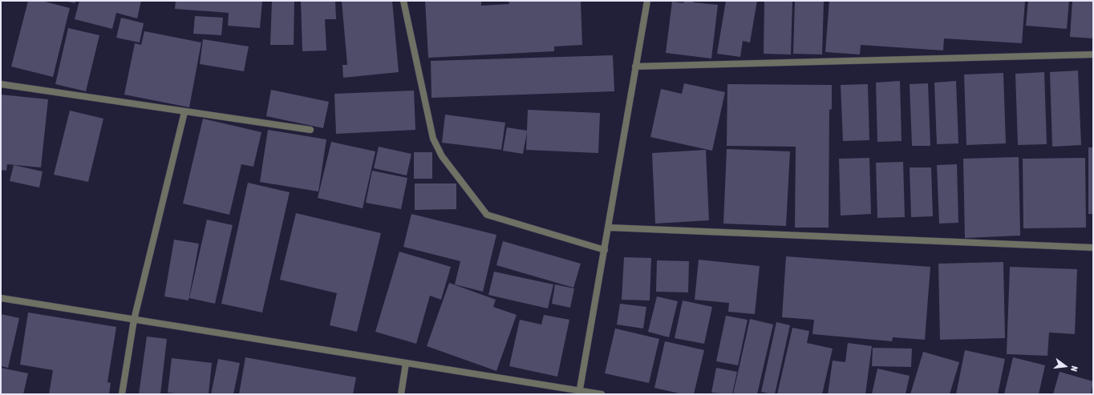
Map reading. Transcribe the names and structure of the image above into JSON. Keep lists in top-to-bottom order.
{
  "north": "right"
}
